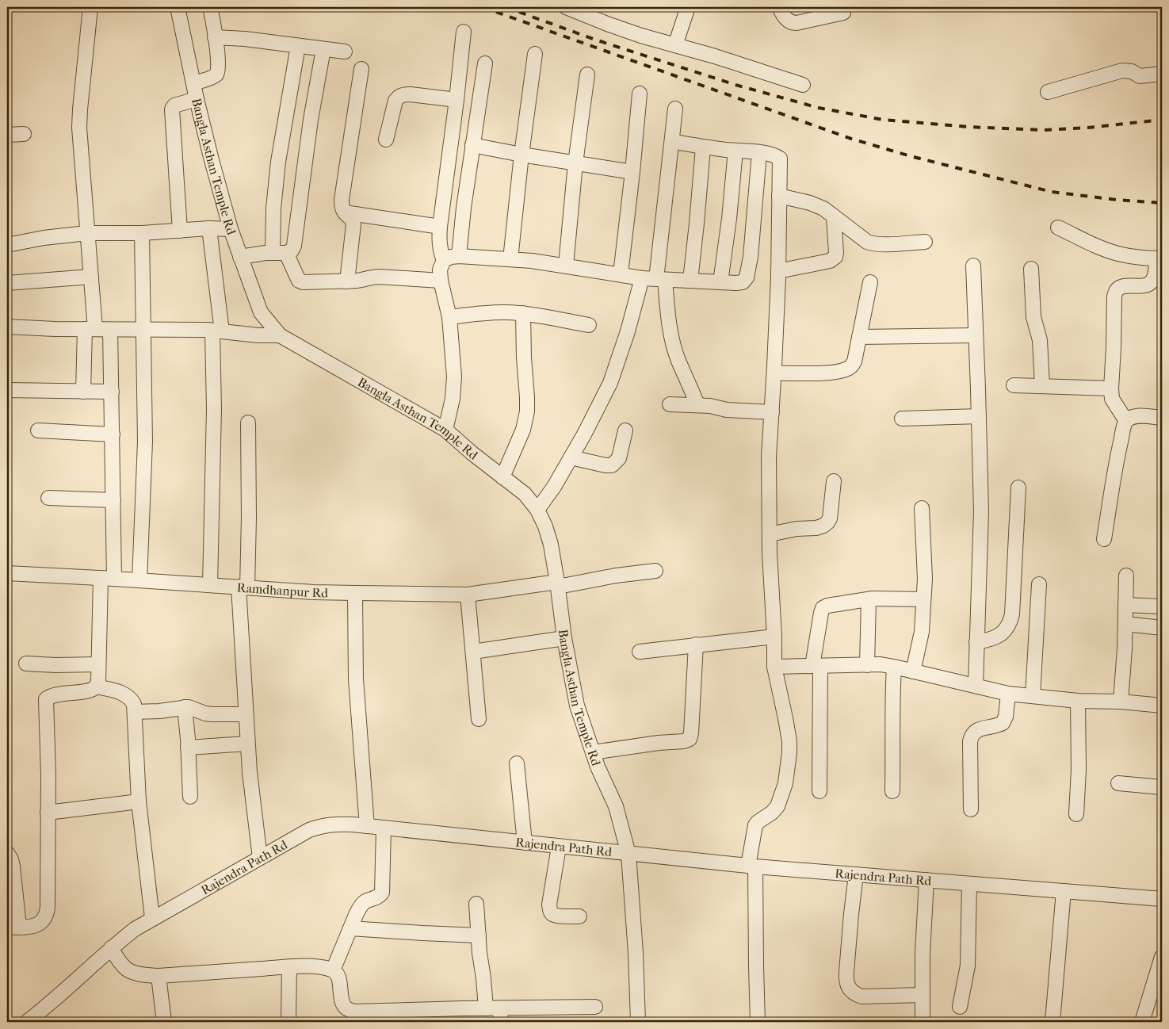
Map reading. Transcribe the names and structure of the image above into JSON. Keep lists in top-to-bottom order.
{
  "streets": {
    "street": ["Bangla Asthan Temple Rd", "Ramdhanpur Rd", "Rajendra Path Rd"]
  },
  "crossings": [
    ["Bangla Asthan Temple Rd", "Ramdhanpur Rd"],
    ["Bangla Asthan Temple Rd", "Rajendra Path Rd"]
  ]
}
